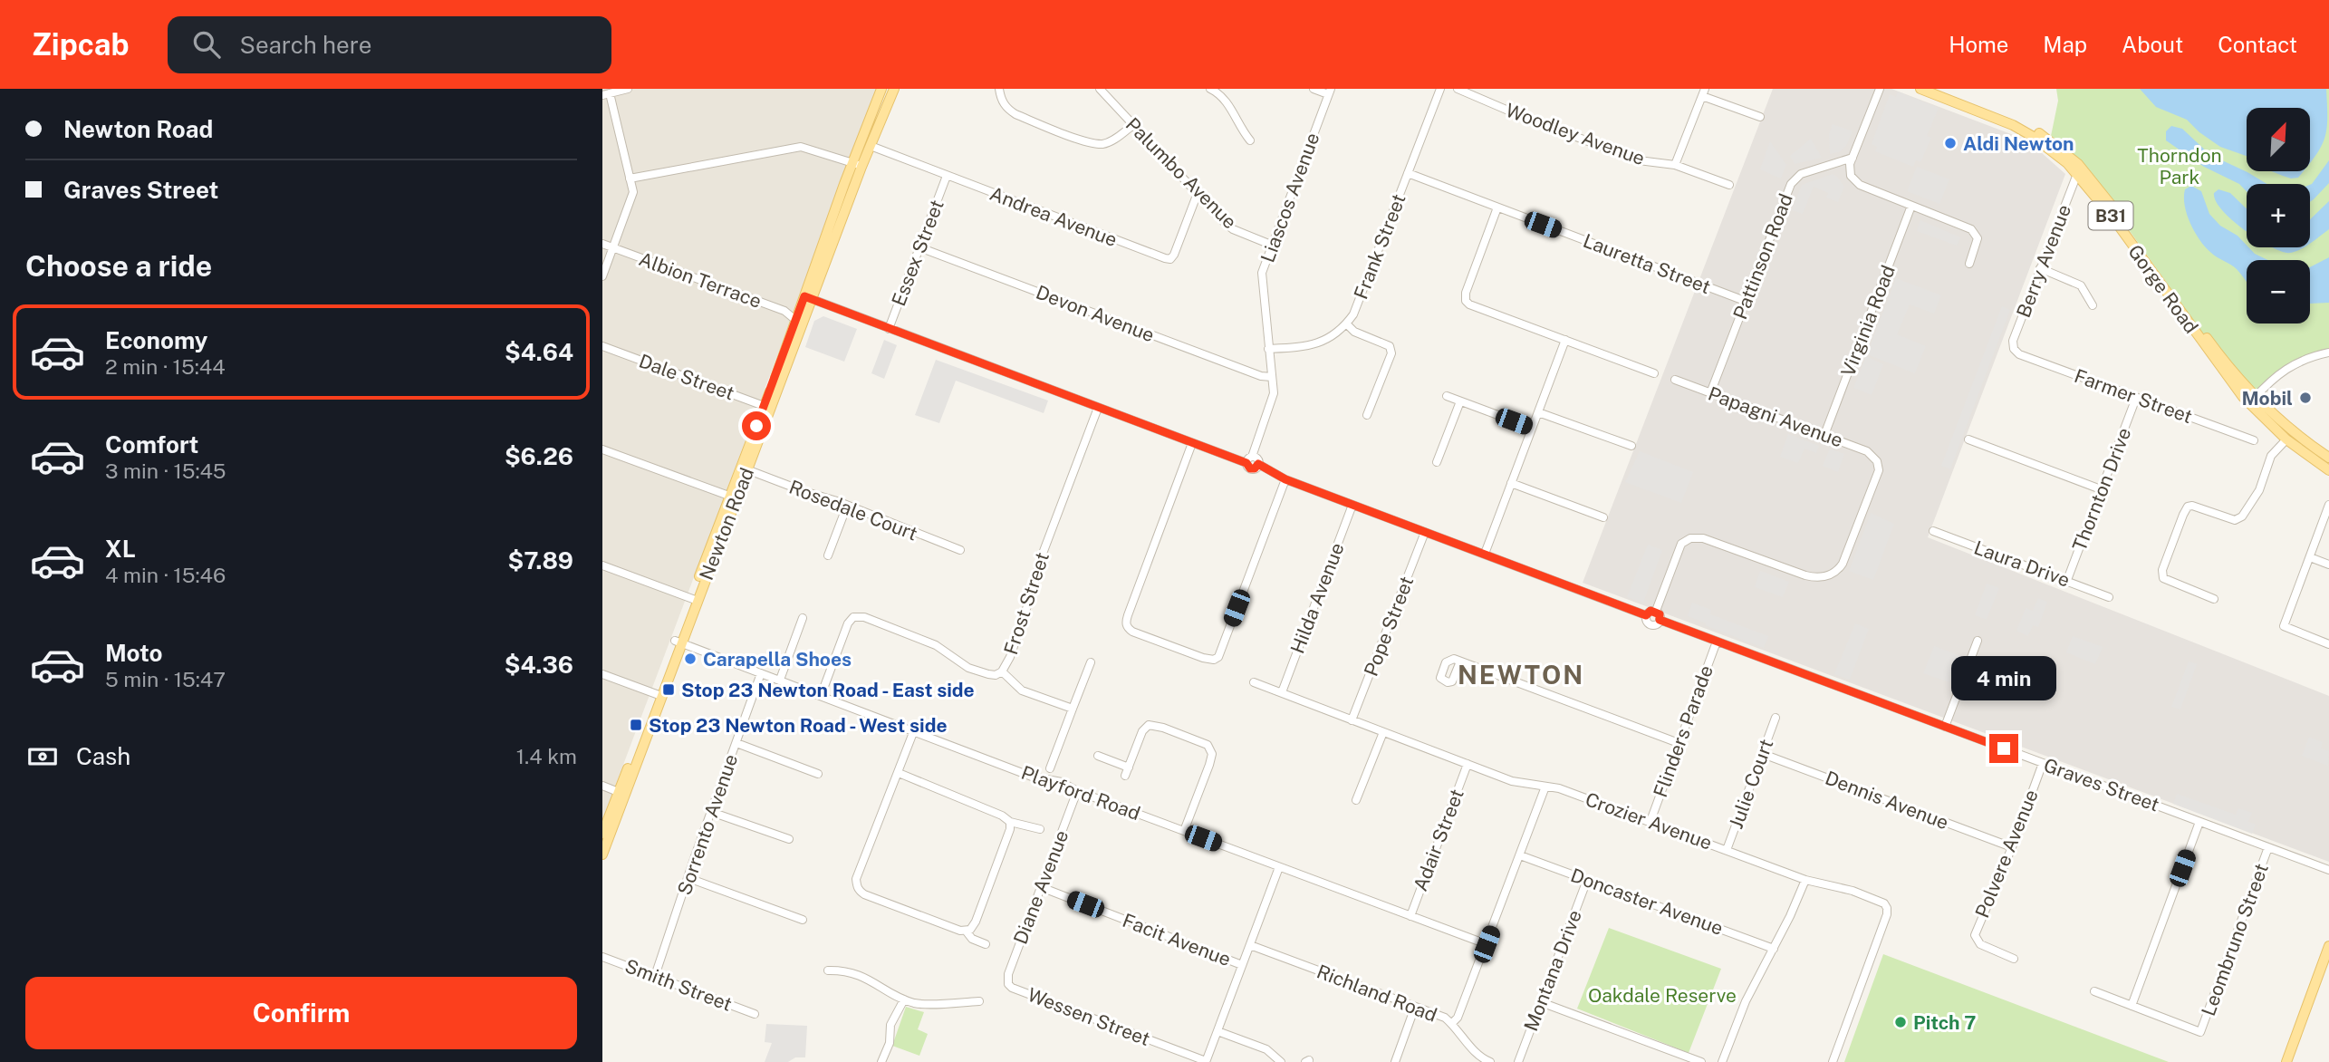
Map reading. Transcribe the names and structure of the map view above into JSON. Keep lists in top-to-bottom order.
{
  "streets": {
    "main road": ["B31", "Gorge Road", "Newton Road"],
    "street": [
      "Woodley Avenue",
      "Palumbo Avenue",
      "Liascos Avenue",
      "Andrea Avenue",
      "Frank Street",
      "Essex Street",
      "Pattinson Road",
      "Berry Avenue",
      "Lauretta Street",
      "Albion Terrace",
      "Devon Avenue",
      "Virginia Road",
      "Dale Street",
      "Farmer Street",
      "Papagni Avenue",
      "Thornton Drive",
      "Rosedale Court",
      "Laura Drive",
      "Hilda Avenue",
      "Frost Street",
      "Pope Street",
      "Flinders Parade",
      "Julie Court",
      "Graves Street",
      "Playford Road",
      "Dennis Avenue",
      "Crozier Avenue",
      "Sorrento Avenue",
      "Adair Street",
      "Polvere Avenue",
      "Diane Avenue",
      "Doncaster Avenue",
      "Facit Avenue",
      "Leombruno Street",
      "Montana Drive",
      "Smith Street",
      "Richland Road",
      "Wessen Street"
    ]
  },
  "crossings": [
    ["Palumbo Avenue", "Liascos Avenue"],
    ["Palumbo Avenue", "Andrea Avenue"],
    ["Liascos Avenue", "Frank Street"],
    ["Liascos Avenue", "Devon Avenue"],
    ["Andrea Avenue", "Essex Street"],
    ["Andrea Avenue", "Newton Road"],
    ["Frank Street", "Lauretta Street"],
    ["Essex Street", "Devon Avenue"],
    ["Pattinson Road", "Lauretta Street"],
    ["Pattinson Road", "Papagni Avenue"],
    ["Berry Avenue", "Gorge Road"],
    ["Berry Avenue", "Farmer Street"],
    ["Albion Terrace", "Newton Road"],
    ["Virginia Road", "Papagni Avenue"],
    ["Dale Street", "Newton Road"],
    ["Farmer Street", "Thornton Drive"],
    ["Papagni Avenue", "Graves Street"],
    ["Thornton Drive", "Laura Drive"],
    ["Rosedale Court", "Newton Road"],
    ["Newton Road", "Playford Road"],
    ["Hilda Avenue", "Crozier Avenue"],
    ["Frost Street", "Playford Road"],
    ["Pope Street", "Crozier Avenue"],
    ["Flinders Parade", "Graves Street"],
    ["Flinders Parade", "Crozier Avenue"],
    ["Julie Court", "Dennis Avenue"],
    ["Julie Court", "Crozier Avenue"],
    ["Graves Street", "Polvere Avenue"],
    ["Graves Street", "Leombruno Street"],
    ["Playford Road", "Sorrento Avenue"],
    ["Playford Road", "Adair Street"],
    ["Playford Road", "Diane Avenue"],
    ["Dennis Avenue", "Polvere Avenue"],
    ["Crozier Avenue", "Adair Street"],
    ["Sorrento Avenue", "Smith Street"],
    ["Diane Avenue", "Facit Avenue"],
    ["Diane Avenue", "Wessen Street"],
    ["Doncaster Avenue", "Montana Drive"]
  ],
  "districts": ["NEWTON"],
  "parks": ["Thorndon Park", "Oakdale Reserve"],
  "places": {
    "other": [
      "Aldi Newton",
      "Mobil",
      "Carapella Shoes",
      "Pitch 7"
    ],
    "transit": ["Stop 23 Newton Road - East side", "Stop 23 Newton Road - West side"]
  },
  "north": "top right",
  "page": {
    "header": "Zipcab",
    "search": "Search here",
    "nav": [
      "Home",
      "Map",
      "About",
      "Contact"
    ],
    "banner": ["Newton Road", "Graves Street"],
    "map_buttons": ["+", "−"],
    "heading": "Choose a ride",
    "list": [
      {
        "name": "Economy",
        "note": "2 min · 15:44",
        "value": "$4.64"
      },
      {
        "name": "Comfort",
        "note": "3 min · 15:45",
        "value": "$6.26"
      },
      {
        "name": "XL",
        "note": "4 min · 15:46",
        "value": "$7.89"
      },
      {
        "name": "Moto",
        "note": "5 min · 15:47",
        "value": "$4.36"
      }
    ],
    "bubble": "4 min",
    "pay": ["Cash", "1.4 km"],
    "buttons": "Confirm"
  }
}
